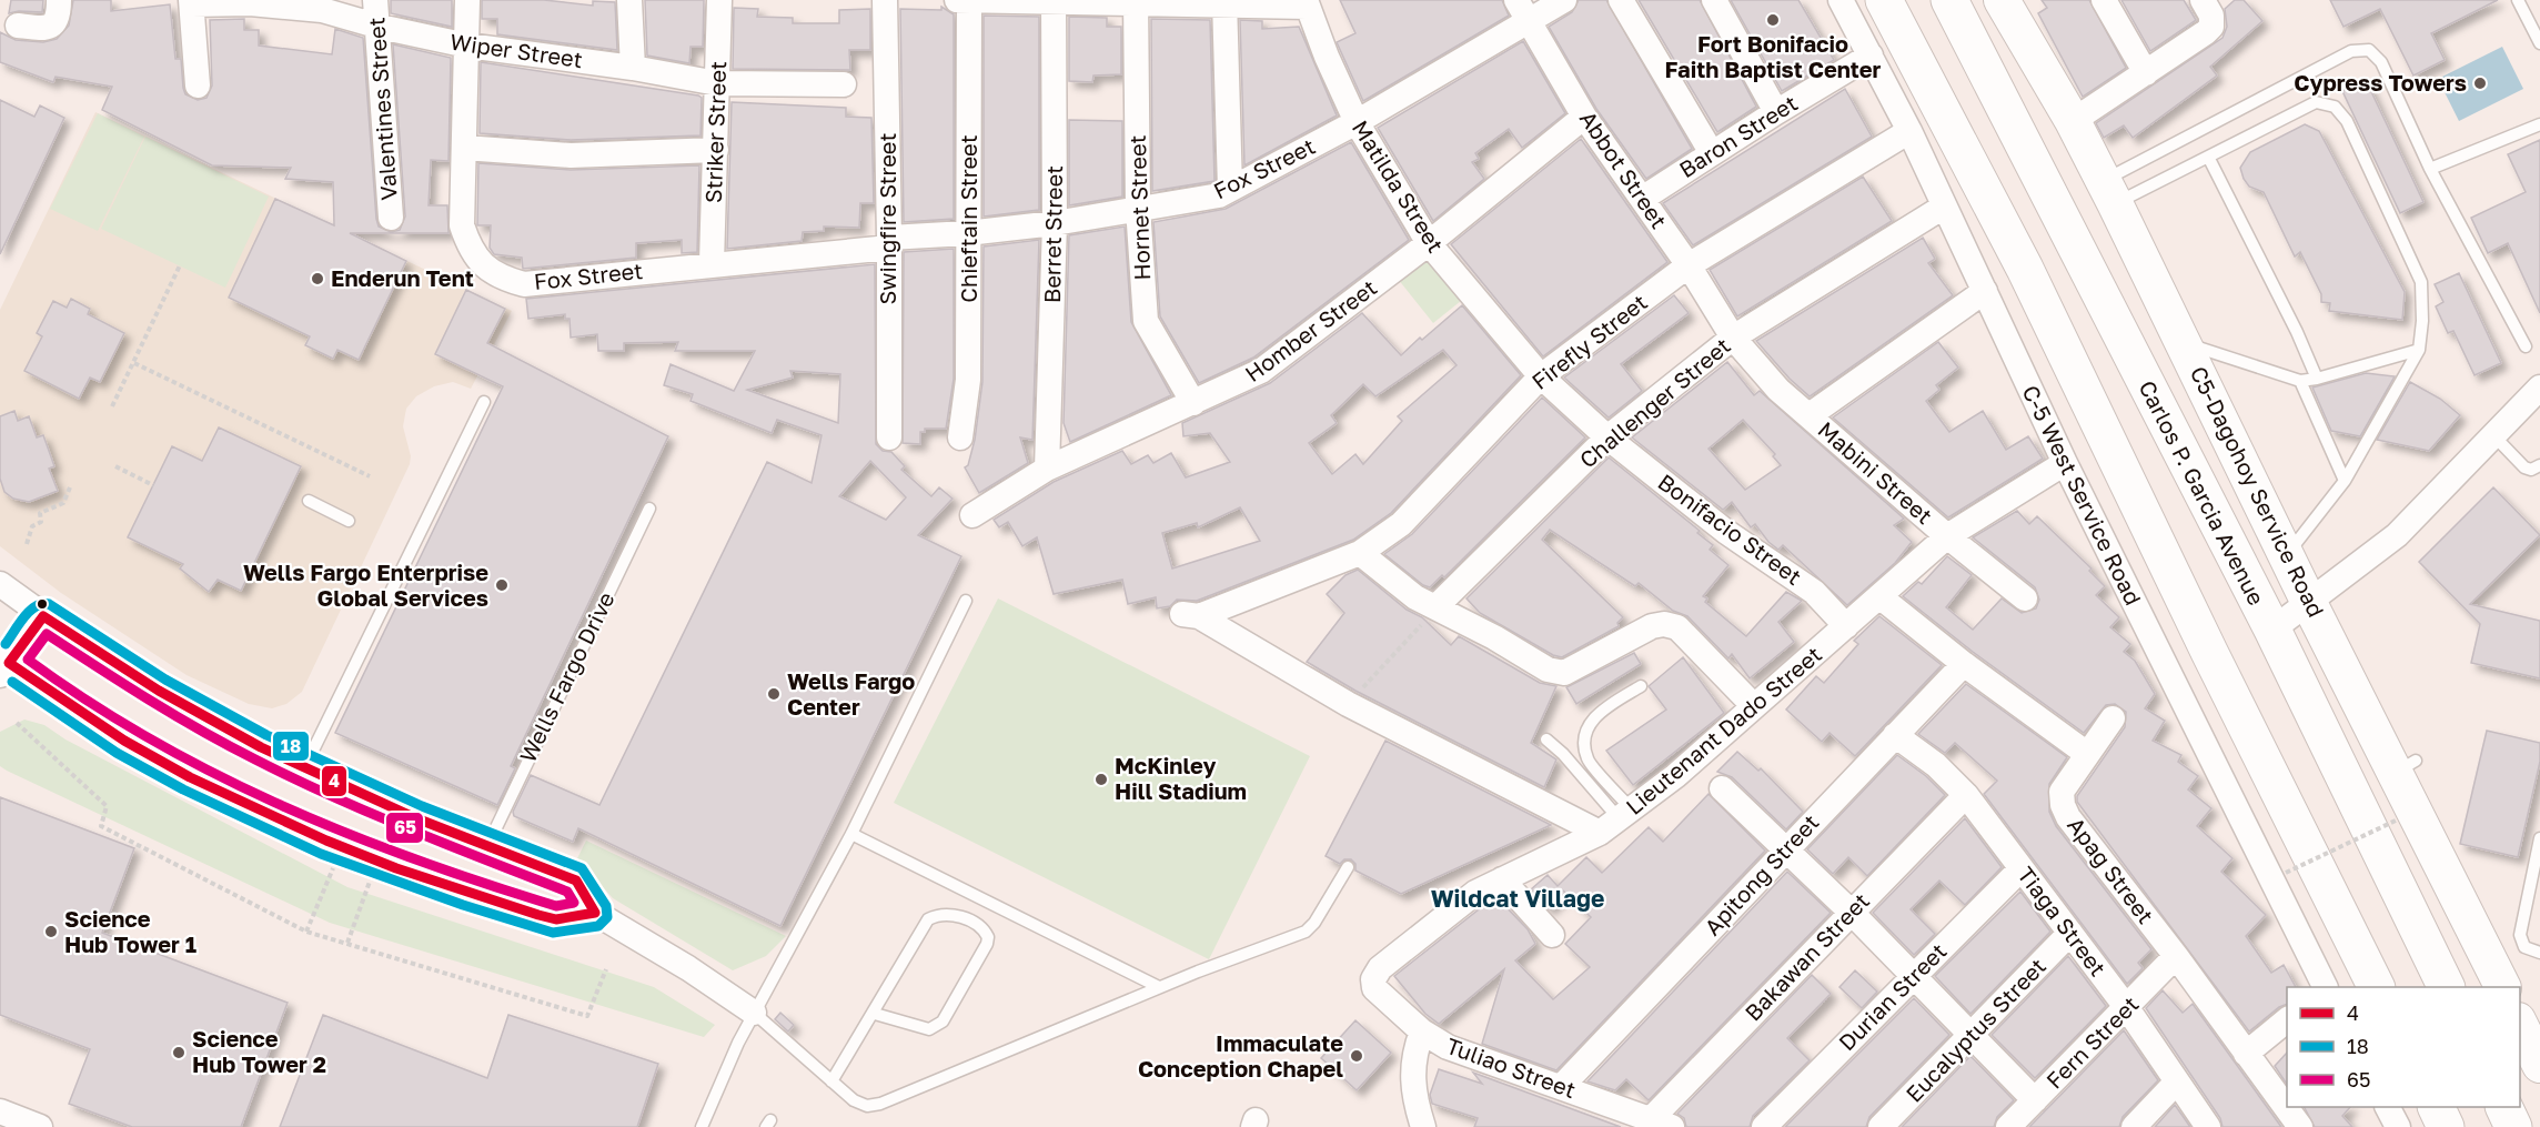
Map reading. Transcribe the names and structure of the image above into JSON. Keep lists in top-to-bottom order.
{
  "streets": {
    "main road": ["C5-Dagohoy Service Road", "Carlos P. Garcia Avenue"],
    "street": [
      "Wiper Street",
      "Valentines Street",
      "Striker Street",
      "Baron Street",
      "Fox Street",
      "Abbot Street",
      "Matilda Street",
      "Hornet Street",
      "Swingfire Street",
      "Chieftain Street",
      "Berret Street",
      "Homber Street",
      "Firefly Street",
      "Challenger Street",
      "Mabini Street",
      "C-5 West Service Road",
      "Bonifacio Street",
      "Lieutenant Dado Street",
      "Apag Street",
      "Apitong Street",
      "Tiaga Street",
      "Bakawan Street",
      "Durian Street",
      "Eucalyptus Street",
      "Fern Street",
      "Tuliao Street"
    ],
    "lane": ["Wells Fargo Drive"]
  },
  "crossings": [
    ["Wiper Street", "Valentines Street"],
    ["Wiper Street", "Striker Street"],
    ["Wiper Street", "Fox Street"],
    ["Striker Street", "Fox Street"],
    ["Baron Street", "Abbot Street"],
    ["Baron Street", "C-5 West Service Road"],
    ["Fox Street", "Abbot Street"],
    ["Fox Street", "Matilda Street"],
    ["Fox Street", "Hornet Street"],
    ["Fox Street", "Swingfire Street"],
    ["Fox Street", "Chieftain Street"],
    ["Fox Street", "Berret Street"],
    ["Abbot Street", "Homber Street"],
    ["Abbot Street", "Firefly Street"],
    ["Abbot Street", "Challenger Street"],
    ["Abbot Street", "Mabini Street"],
    ["Matilda Street", "Homber Street"],
    ["Matilda Street", "Firefly Street"],
    ["Matilda Street", "Challenger Street"],
    ["Matilda Street", "Bonifacio Street"],
    ["Hornet Street", "Homber Street"],
    ["Berret Street", "Homber Street"],
    ["Firefly Street", "C-5 West Service Road"],
    ["Challenger Street", "Mabini Street"],
    ["Challenger Street", "C-5 West Service Road"],
    ["Challenger Street", "Bonifacio Street"],
    ["Mabini Street", "Lieutenant Dado Street"],
    ["C-5 West Service Road", "Lieutenant Dado Street"],
    ["Bonifacio Street", "Lieutenant Dado Street"],
    ["Lieutenant Dado Street", "Tuliao Street"],
    ["Apag Street", "Fern Street"],
    ["Apitong Street", "Tiaga Street"],
    ["Apitong Street", "Tuliao Street"],
    ["Tiaga Street", "Bakawan Street"],
    ["Tiaga Street", "Durian Street"],
    ["Tiaga Street", "Eucalyptus Street"],
    ["Tiaga Street", "Fern Street"],
    ["Bakawan Street", "Tuliao Street"]
  ],
  "districts": ["Wildcat Village"],
  "places": [
    "Fort Bonifacio Faith Baptist Center",
    "Cypress Towers",
    "Enderun Tent",
    "Wells Fargo Enterprise Global Services",
    "Wells Fargo Center",
    "McKinley Hill Stadium",
    "Science Hub Tower 1",
    "Science Hub Tower 2",
    "Immaculate Conception Chapel"
  ],
  "lines": ["transit line 18", "transit line 4", "transit line 65"],
  "legend": ["4", "18", "65"]
}
